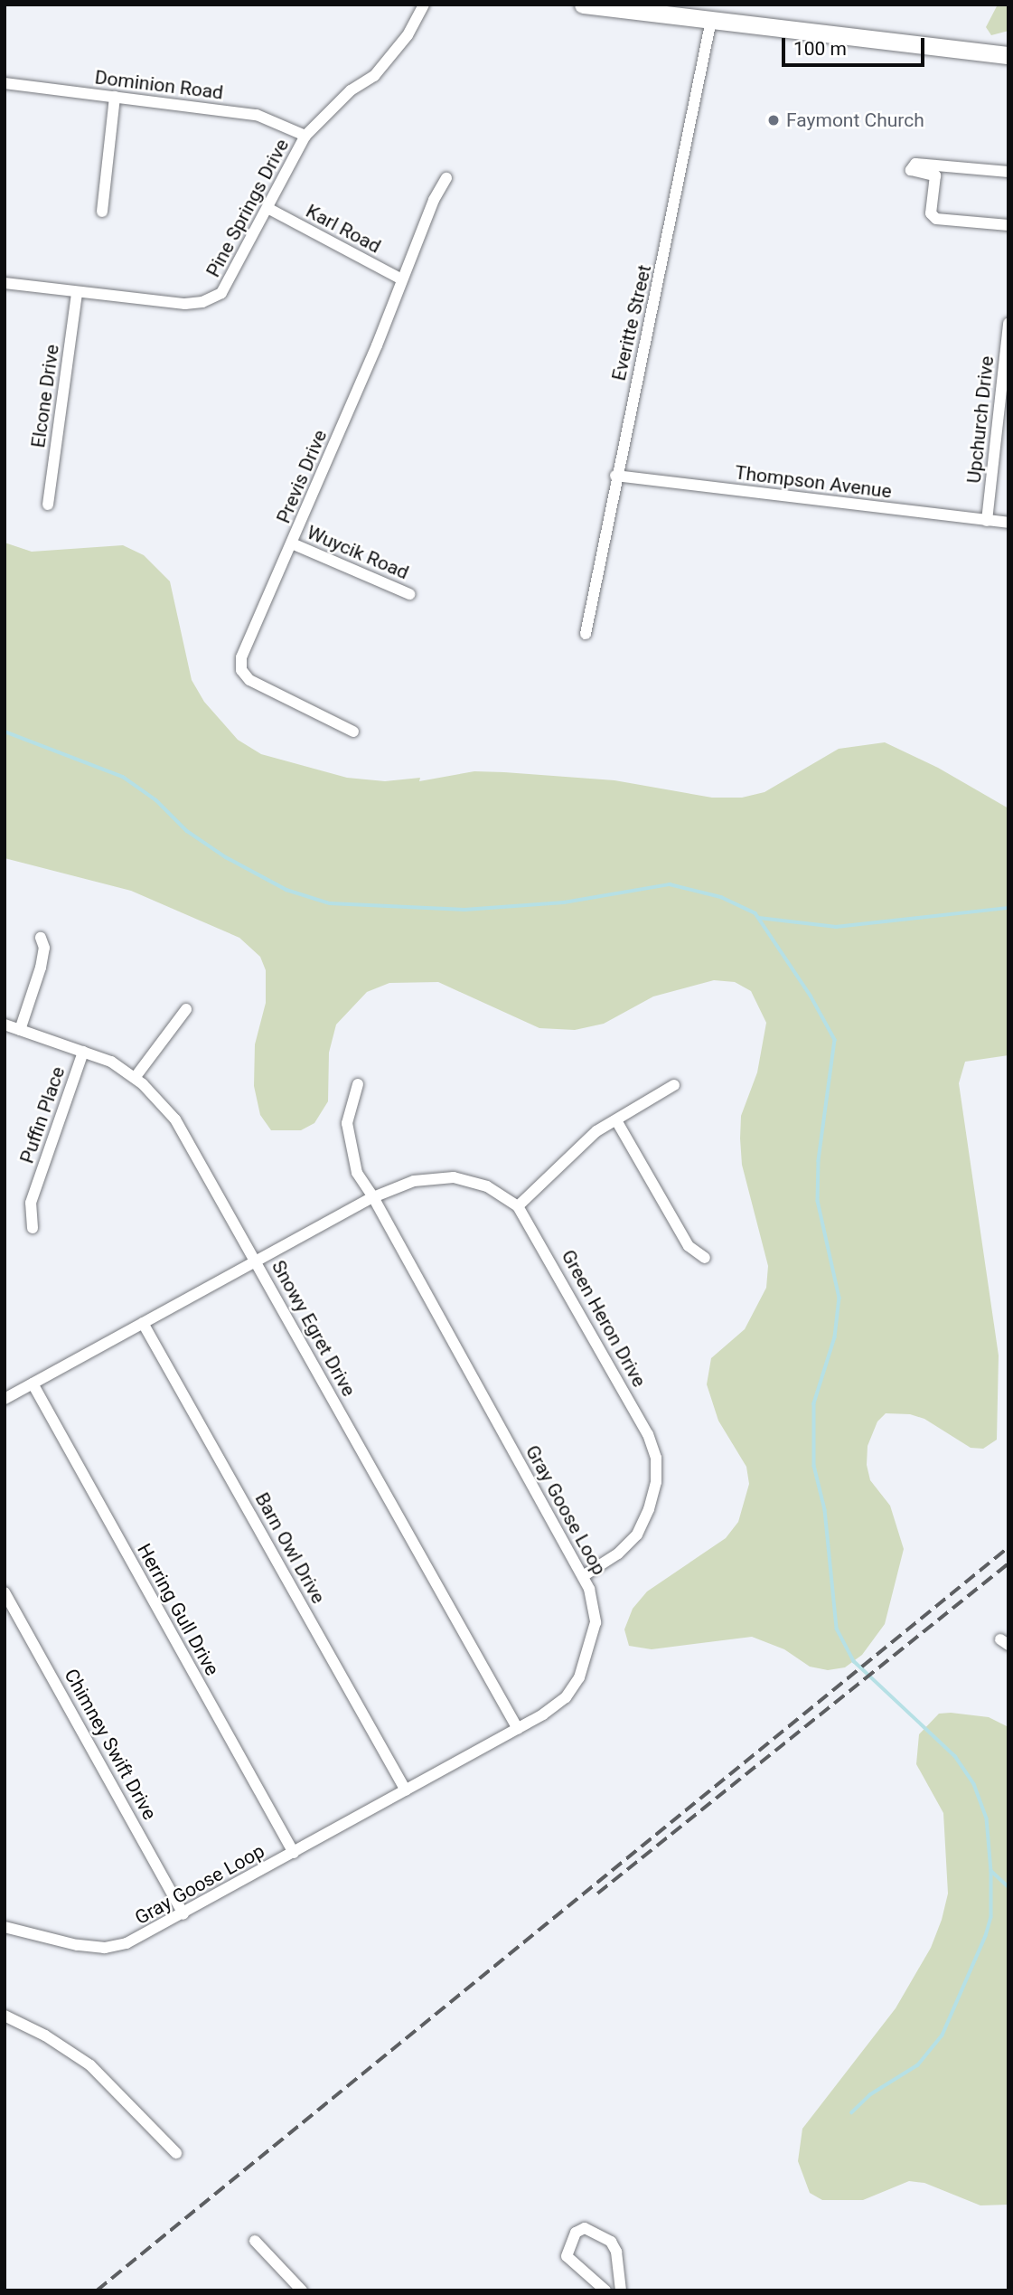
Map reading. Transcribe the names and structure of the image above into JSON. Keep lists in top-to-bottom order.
{
  "streets": {
    "street": [
      "Dominion Road",
      "Pine Springs Drive",
      "Karl Road",
      "Everitte Street",
      "Elcone Drive",
      "Upchurch Drive",
      "Previs Drive",
      "Thompson Avenue",
      "Wuycik Road",
      "Puffin Place",
      "Green Heron Drive",
      "Snowy Egret Drive",
      "Gray Goose Loop",
      "Barn Owl Drive",
      "Herring Gull Drive",
      "Chimney Swift Drive"
    ]
  },
  "crossings": [
    ["Dominion Road", "Pine Springs Drive"],
    ["Pine Springs Drive", "Karl Road"],
    ["Pine Springs Drive", "Elcone Drive"],
    ["Karl Road", "Previs Drive"],
    ["Everitte Street", "Thompson Avenue"],
    ["Upchurch Drive", "Thompson Avenue"],
    ["Previs Drive", "Wuycik Road"],
    ["Puffin Place", "Snowy Egret Drive"],
    ["Green Heron Drive", "Gray Goose Loop"],
    ["Snowy Egret Drive", "Gray Goose Loop"],
    ["Gray Goose Loop", "Barn Owl Drive"],
    ["Gray Goose Loop", "Herring Gull Drive"],
    ["Gray Goose Loop", "Chimney Swift Drive"]
  ],
  "places": ["Faymont Church"],
  "scale_bar": "100 m"
}
